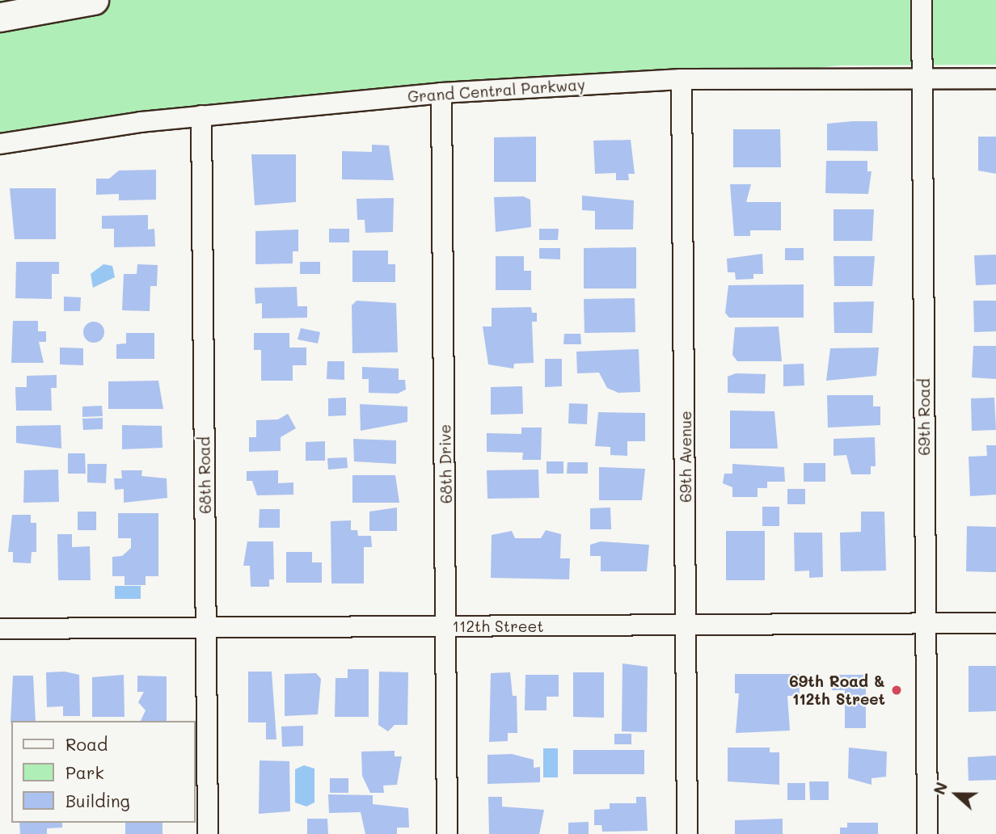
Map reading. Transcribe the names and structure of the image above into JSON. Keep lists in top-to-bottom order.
{
  "streets": {
    "street": [
      "Grand Central Parkway",
      "69th Road",
      "69th Avenue",
      "68th Drive",
      "68th Road",
      "112th Street"
    ]
  },
  "crossings": [
    ["Grand Central Parkway", "69th Road"],
    ["Grand Central Parkway", "69th Avenue"],
    ["Grand Central Parkway", "68th Drive"],
    ["Grand Central Parkway", "68th Road"],
    ["69th Road", "112th Street"],
    ["69th Avenue", "112th Street"],
    ["68th Drive", "112th Street"],
    ["68th Road", "112th Street"]
  ],
  "places": ["69th Road & 112th Street"],
  "legend": ["Road", "Park", "Building"],
  "north": "left"
}
